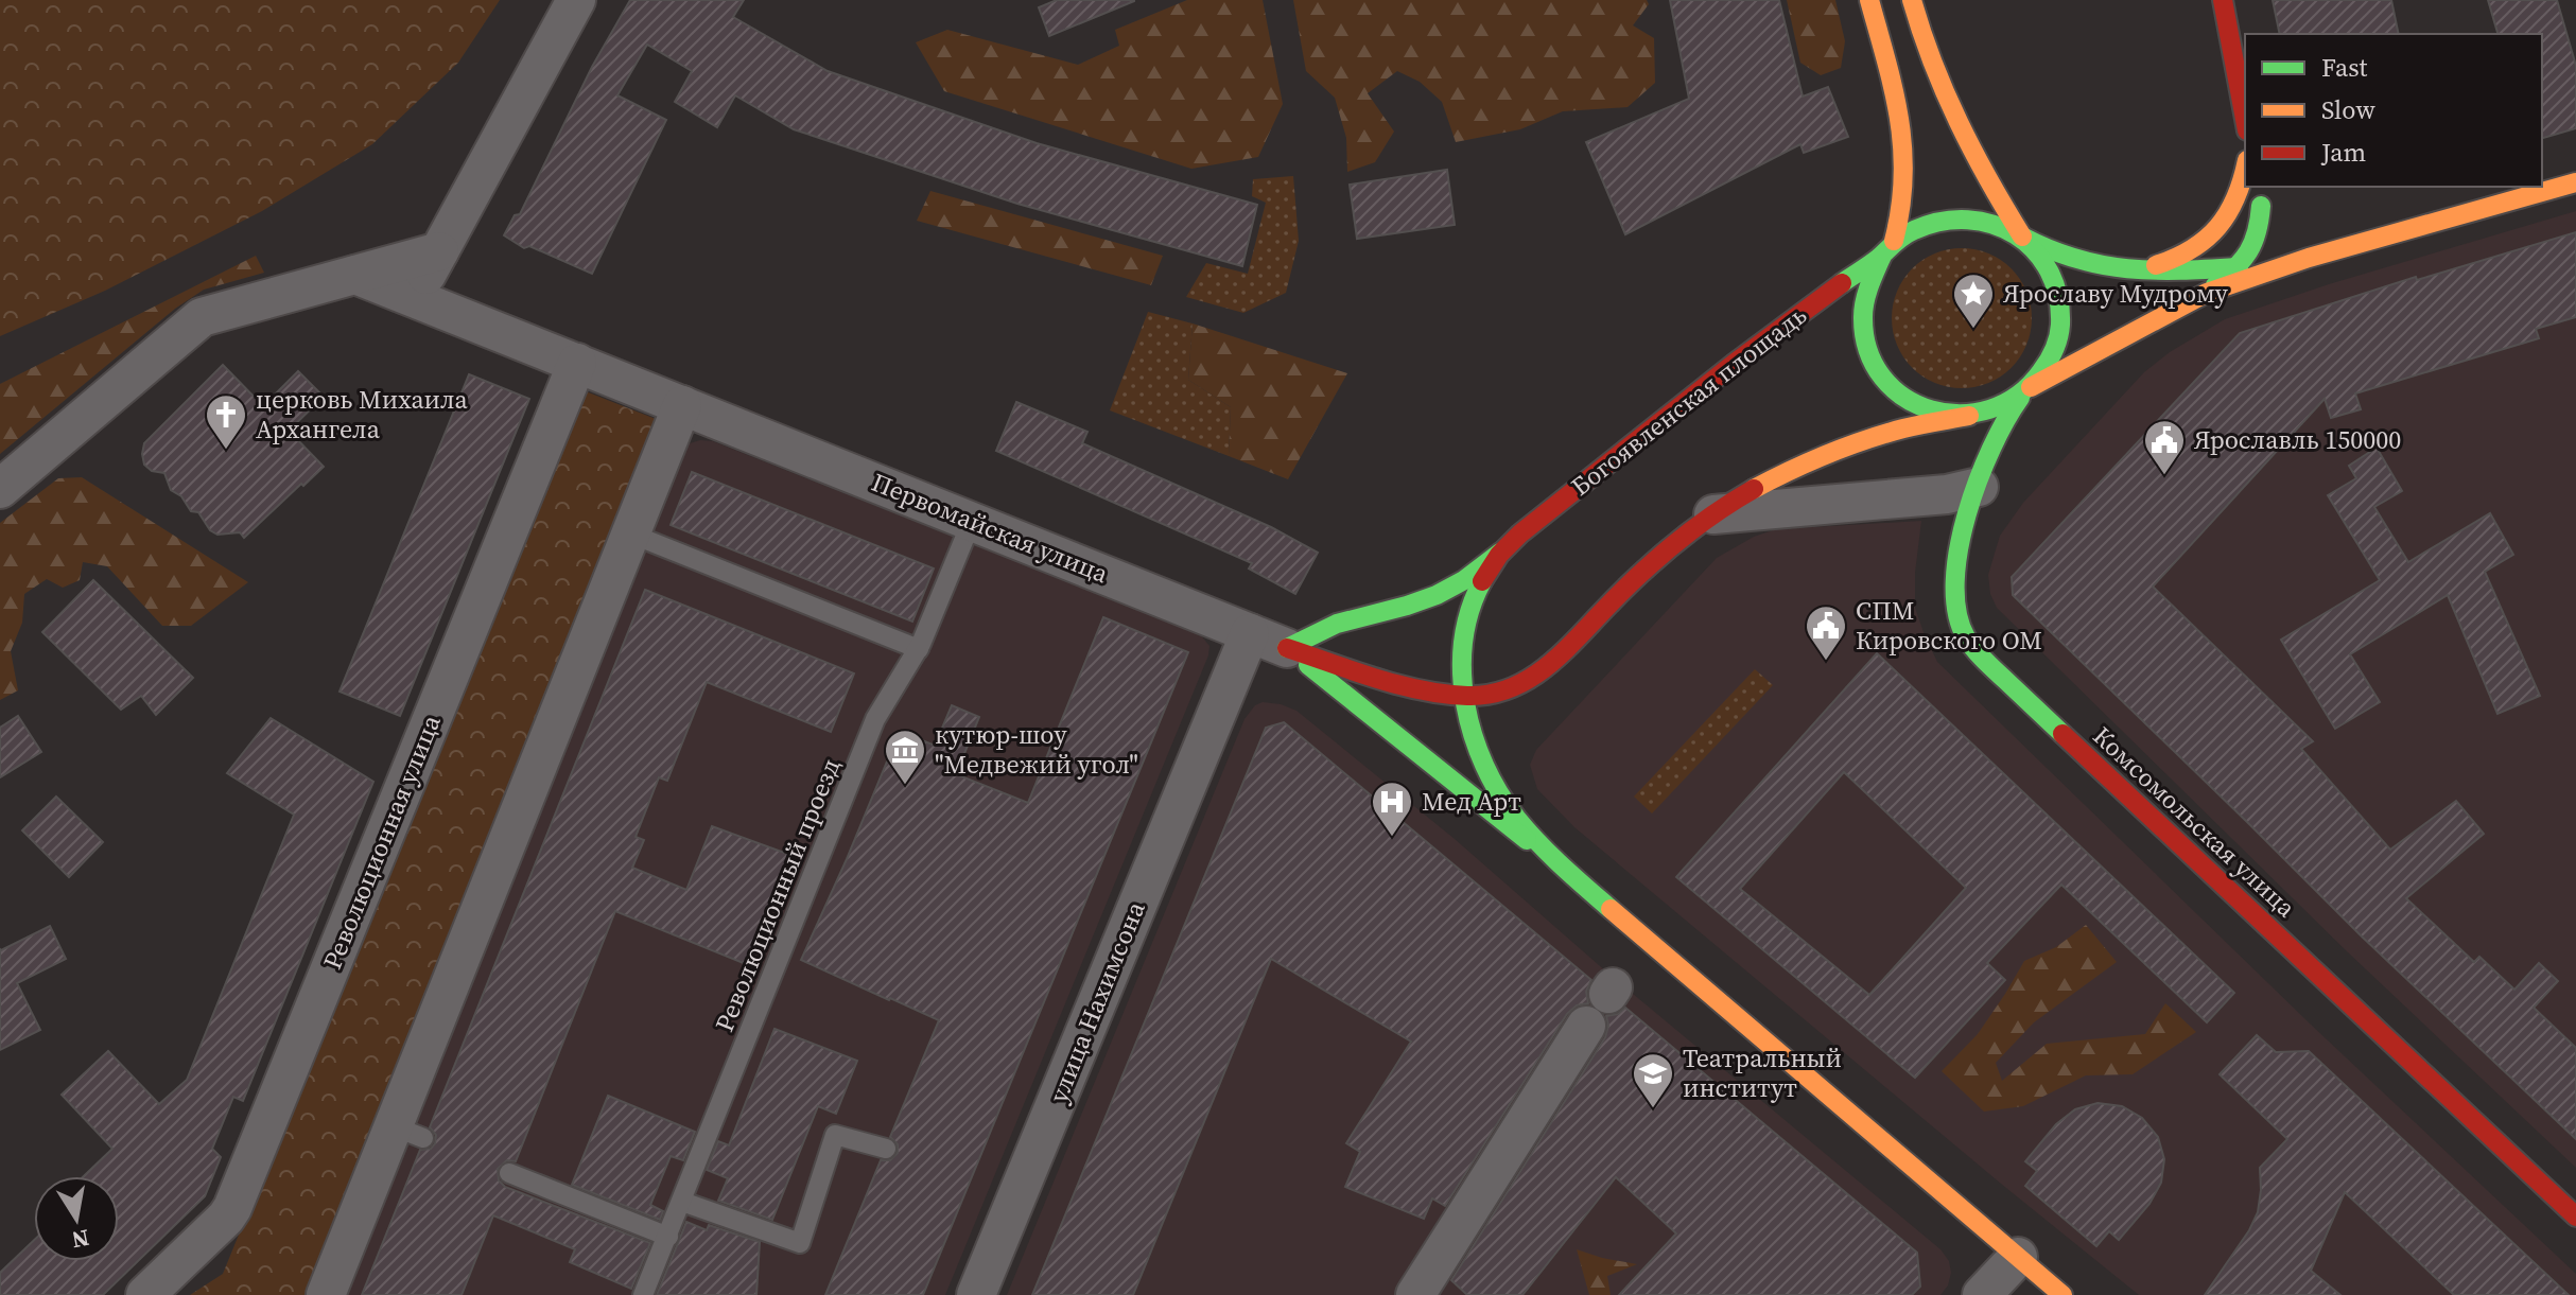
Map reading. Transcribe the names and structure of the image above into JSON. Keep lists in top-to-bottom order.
{
  "streets": {
    "main road": ["Богоявленская площадь", "Первомайская улица", "Комсомольская улица"],
    "street": ["Революционная улица", "улица Нахимсона"],
    "lane": ["Революционный проезд"]
  },
  "crossings": [
    ["Богоявленская площадь", "Первомайская улица"],
    ["Богоявленская площадь", "Комсомольская улица"],
    ["Богоявленская площадь", "улица Нахимсона"],
    ["Первомайская улица", "Революционная улица"],
    ["Первомайская улица", "Революционный проезд"],
    ["Первомайская улица", "улица Нахимсона"]
  ],
  "places": {
    "place": ["Ярославу Мудрому"],
    "church": ["церковь Михаила Архангела"],
    "public building": ["Ярославль 150000", "СПМ Кировского ОМ"],
    "museum": ["кутюр-шоу \"Медвежий угол\""],
    "hospital": ["Мед Арт"],
    "school or university": ["Театральный институт"]
  },
  "legend": ["Fast", "Slow", "Jam"],
  "north": "bottom"
}
